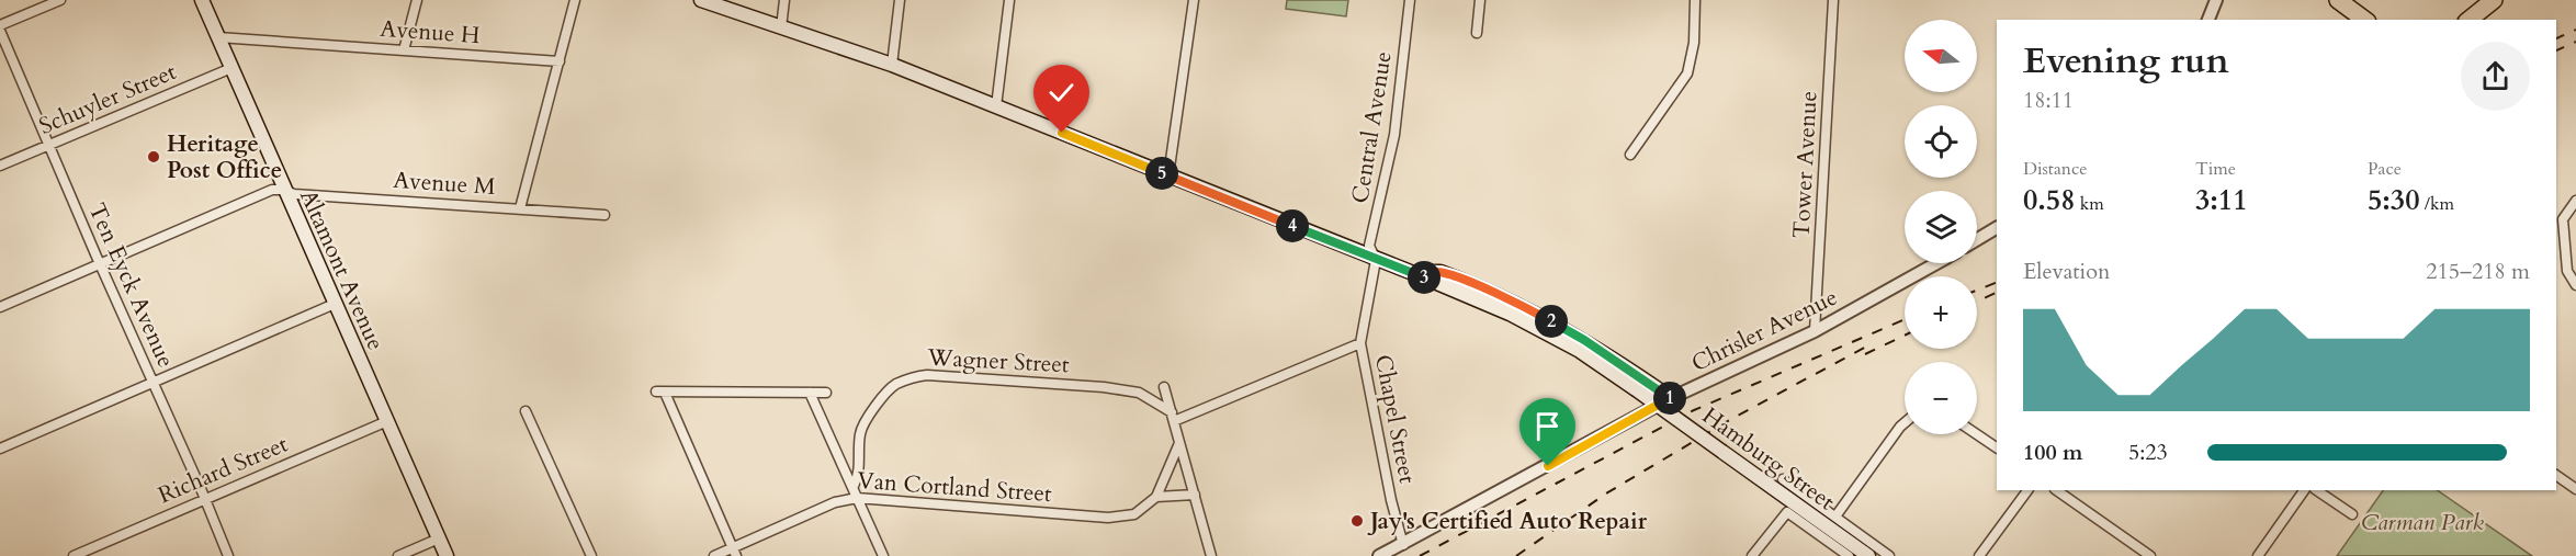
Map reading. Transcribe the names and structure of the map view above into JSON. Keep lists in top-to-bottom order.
{
  "streets": {
    "main road": ["Altamont Avenue", "Hamburg Street"],
    "street": [
      "Avenue H",
      "Schuyler Street",
      "Central Avenue",
      "Tower Avenue",
      "Avenue M",
      "Ten Eyck Avenue",
      "Chrisler Avenue",
      "Wagner Street",
      "Chapel Street",
      "Richard Street",
      "Van Cortland Street"
    ]
  },
  "crossings": [
    ["Avenue H", "Altamont Avenue"],
    ["Schuyler Street", "Altamont Avenue"],
    ["Schuyler Street", "Ten Eyck Avenue"],
    ["Central Avenue", "Chapel Street"],
    ["Central Avenue", "Hamburg Street"],
    ["Tower Avenue", "Chrisler Avenue"],
    ["Avenue M", "Altamont Avenue"],
    ["Altamont Avenue", "Richard Street"],
    ["Ten Eyck Avenue", "Richard Street"],
    ["Chrisler Avenue", "Chapel Street"],
    ["Chapel Street", "Hamburg Street"]
  ],
  "parks": ["Carman Park"],
  "places": ["Heritage Post Office", "Jay's Certified Auto Repair"],
  "north": "left",
  "page": {
    "map_buttons": ["+", "−"],
    "heading": ["Evening run", "18:11"],
    "stats": [
      ["Distance", "0.58 km"],
      ["Time", "3:11"],
      ["Pace", "5:30 /km"]
    ],
    "pins": [
      "5",
      "4",
      "3",
      "2",
      "1"
    ],
    "chart": ["Elevation", "215–218 m"],
    "list": [
      {
        "name": "100 m",
        "note": "5:23"
      }
    ]
  }
}
